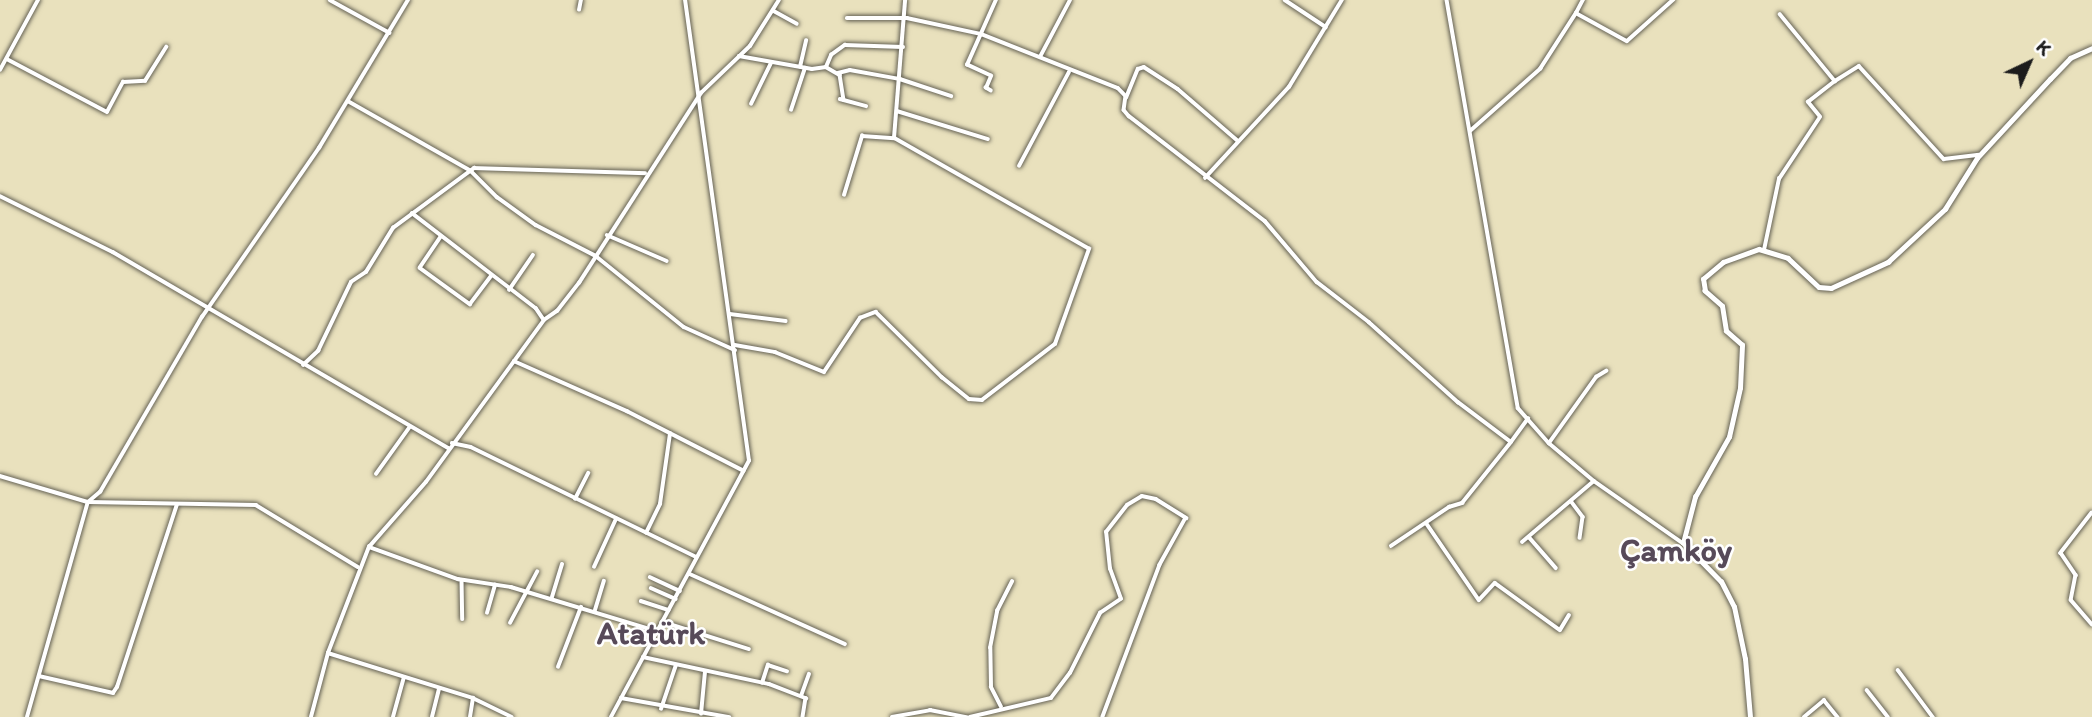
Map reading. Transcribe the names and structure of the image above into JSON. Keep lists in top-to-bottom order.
{
  "districts": ["Çamköy", "Atatürk"],
  "north": "top right"
}
